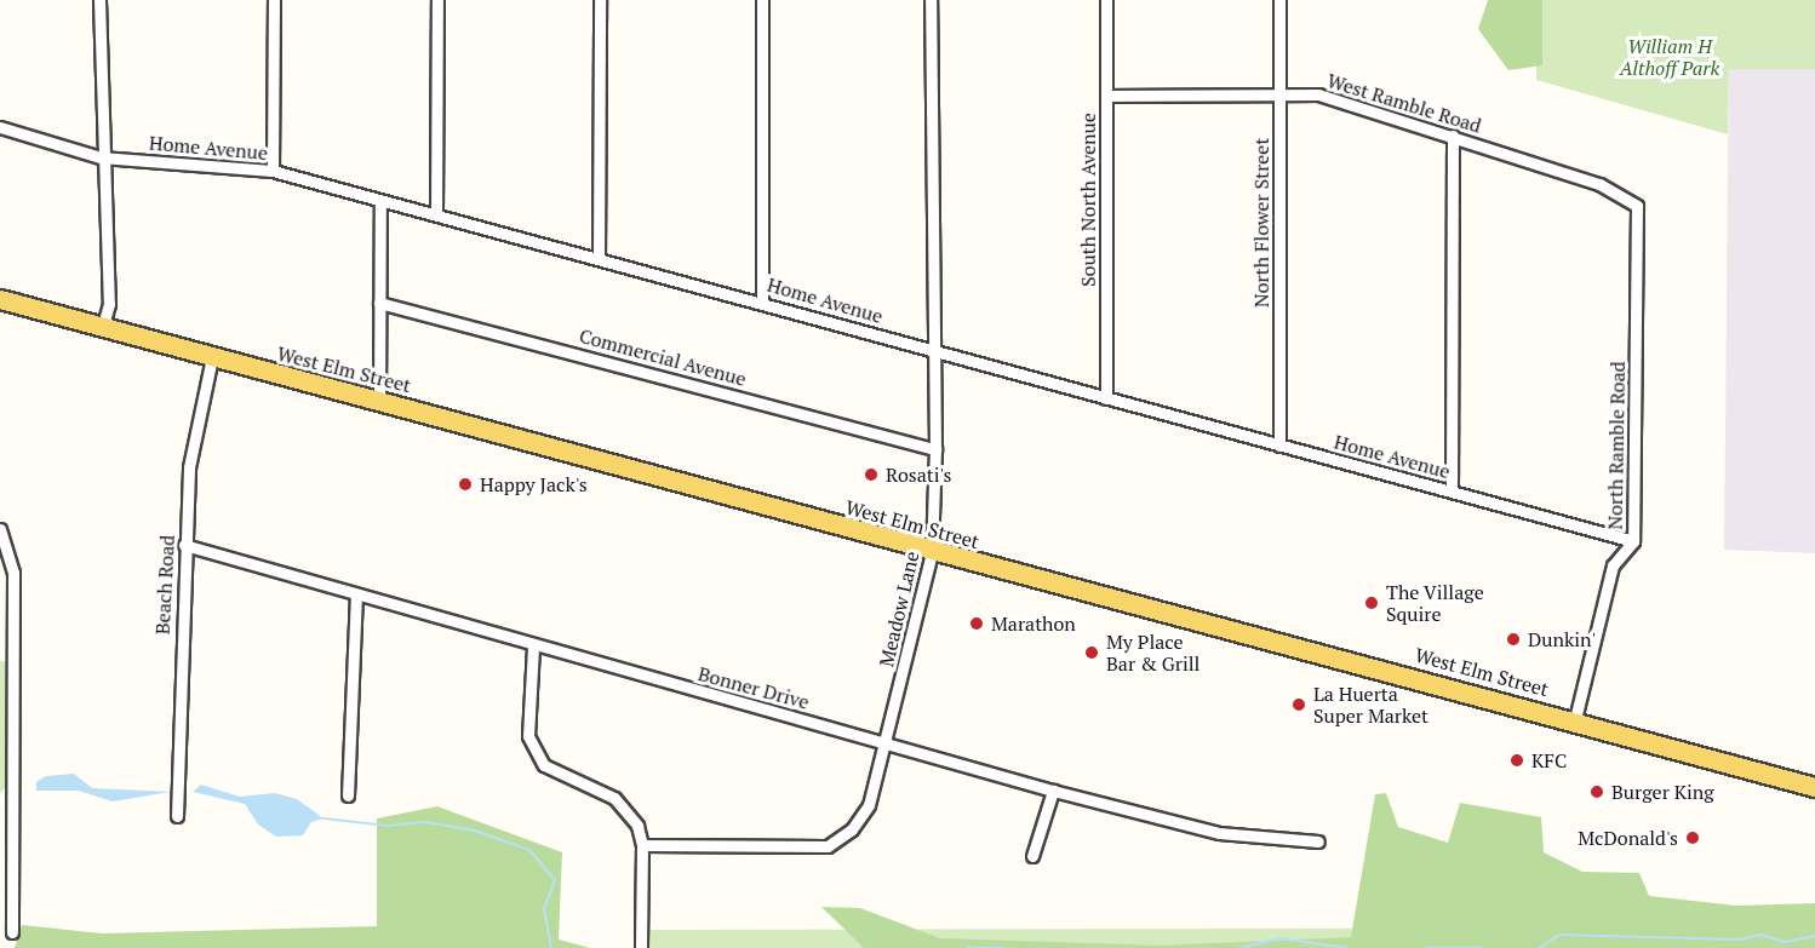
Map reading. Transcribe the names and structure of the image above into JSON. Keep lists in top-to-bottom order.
{
  "streets": {
    "main road": ["West Elm Street"],
    "street": [
      "West Ramble Road",
      "Home Avenue",
      "South North Avenue",
      "North Flower Street",
      "Commercial Avenue",
      "North Ramble Road",
      "Beach Road",
      "Meadow Lane",
      "Bonner Drive"
    ]
  },
  "crossings": [
    ["West Ramble Road", "South North Avenue"],
    ["West Ramble Road", "North Flower Street"],
    ["West Ramble Road", "North Ramble Road"],
    ["Home Avenue", "South North Avenue"],
    ["Home Avenue", "North Flower Street"],
    ["Home Avenue", "North Ramble Road"],
    ["Home Avenue", "Meadow Lane"],
    ["Commercial Avenue", "Meadow Lane"],
    ["West Elm Street", "North Ramble Road"],
    ["West Elm Street", "Beach Road"],
    ["West Elm Street", "Meadow Lane"],
    ["Beach Road", "Bonner Drive"],
    ["Meadow Lane", "Bonner Drive"]
  ],
  "parks": ["William H Althoff Park"],
  "places": [
    "Rosati's",
    "Happy Jack's",
    "The Village Squire",
    "Marathon",
    "Dunkin'",
    "My Place Bar & Grill",
    "La Huerta Super Market",
    "KFC",
    "Burger King",
    "McDonald's"
  ]
}
